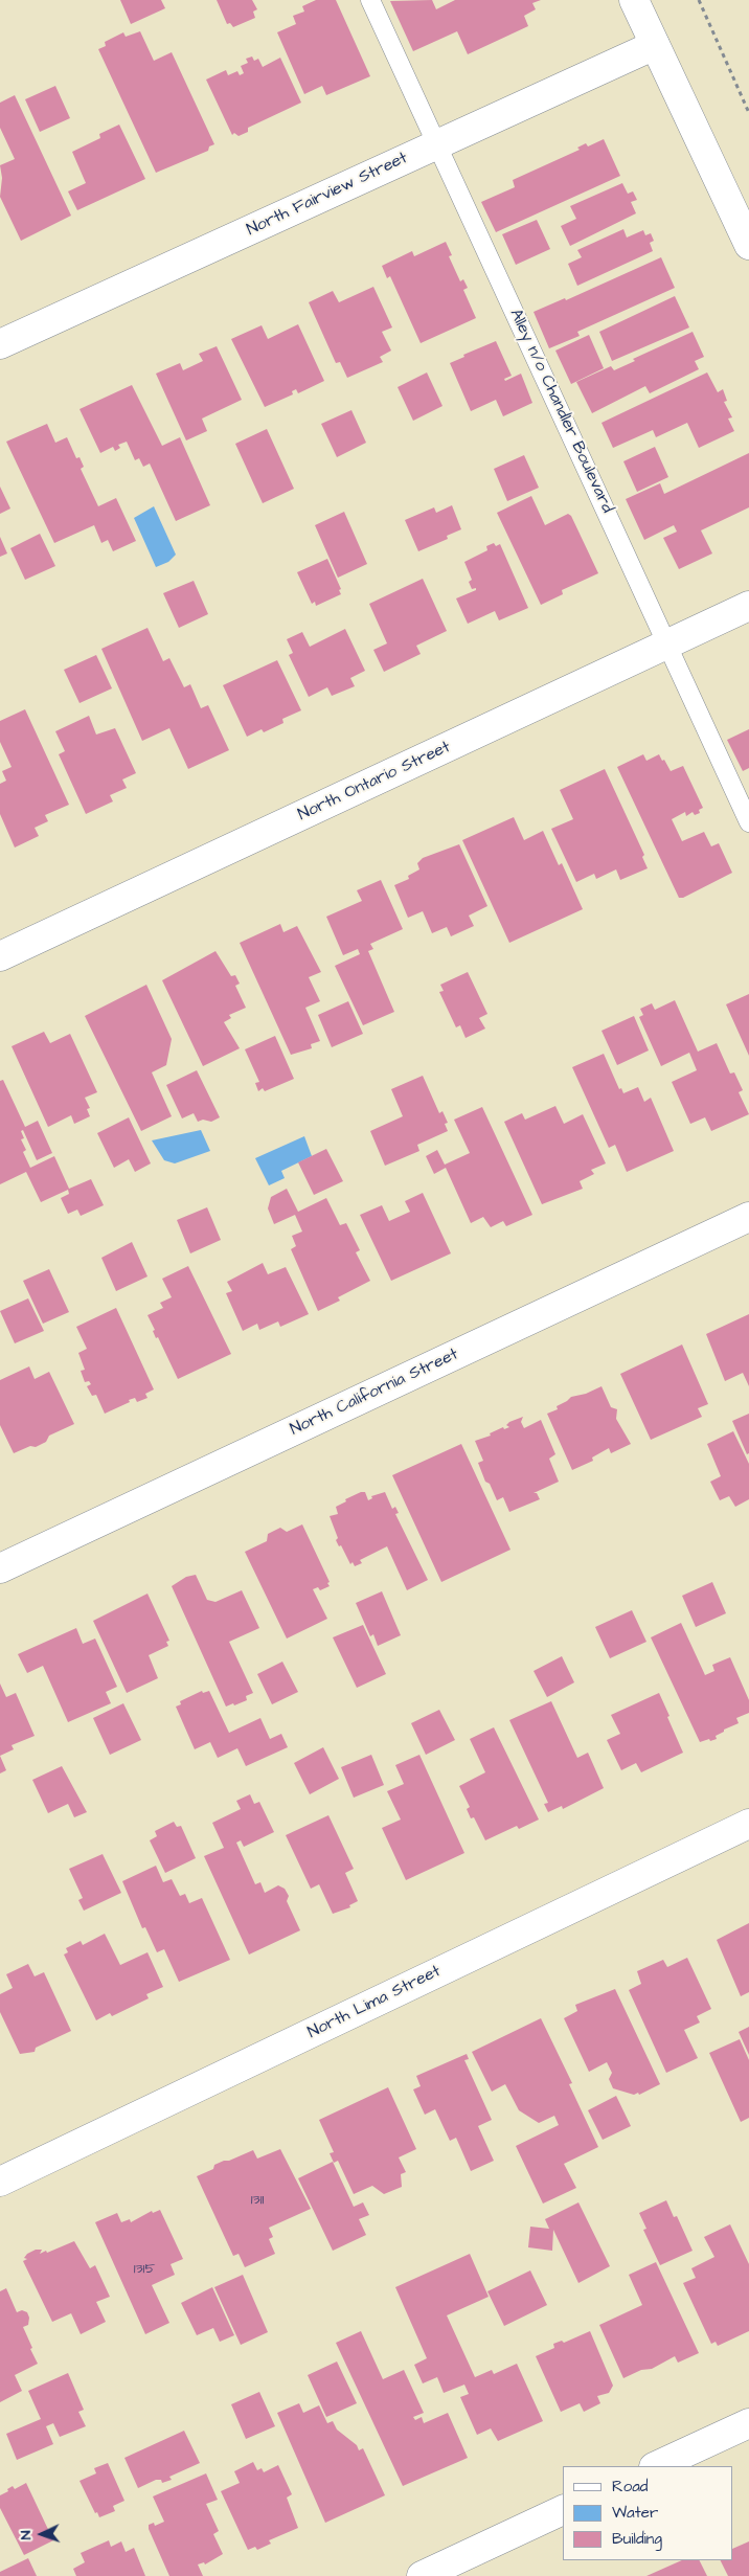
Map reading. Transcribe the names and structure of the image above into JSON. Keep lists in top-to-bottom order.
{
  "streets": {
    "street": [
      "North Fairview Street",
      "North Ontario Street",
      "North California Street",
      "North Lima Street"
    ],
    "lane": ["Alley n/o Chandler Boulevard"]
  },
  "crossings": [
    ["North Fairview Street", "Alley n/o Chandler Boulevard"],
    ["Alley n/o Chandler Boulevard", "North Ontario Street"]
  ],
  "house_numbers": ["1311", "1315"],
  "legend": ["Road", "Water", "Building"],
  "north": "left"
}
